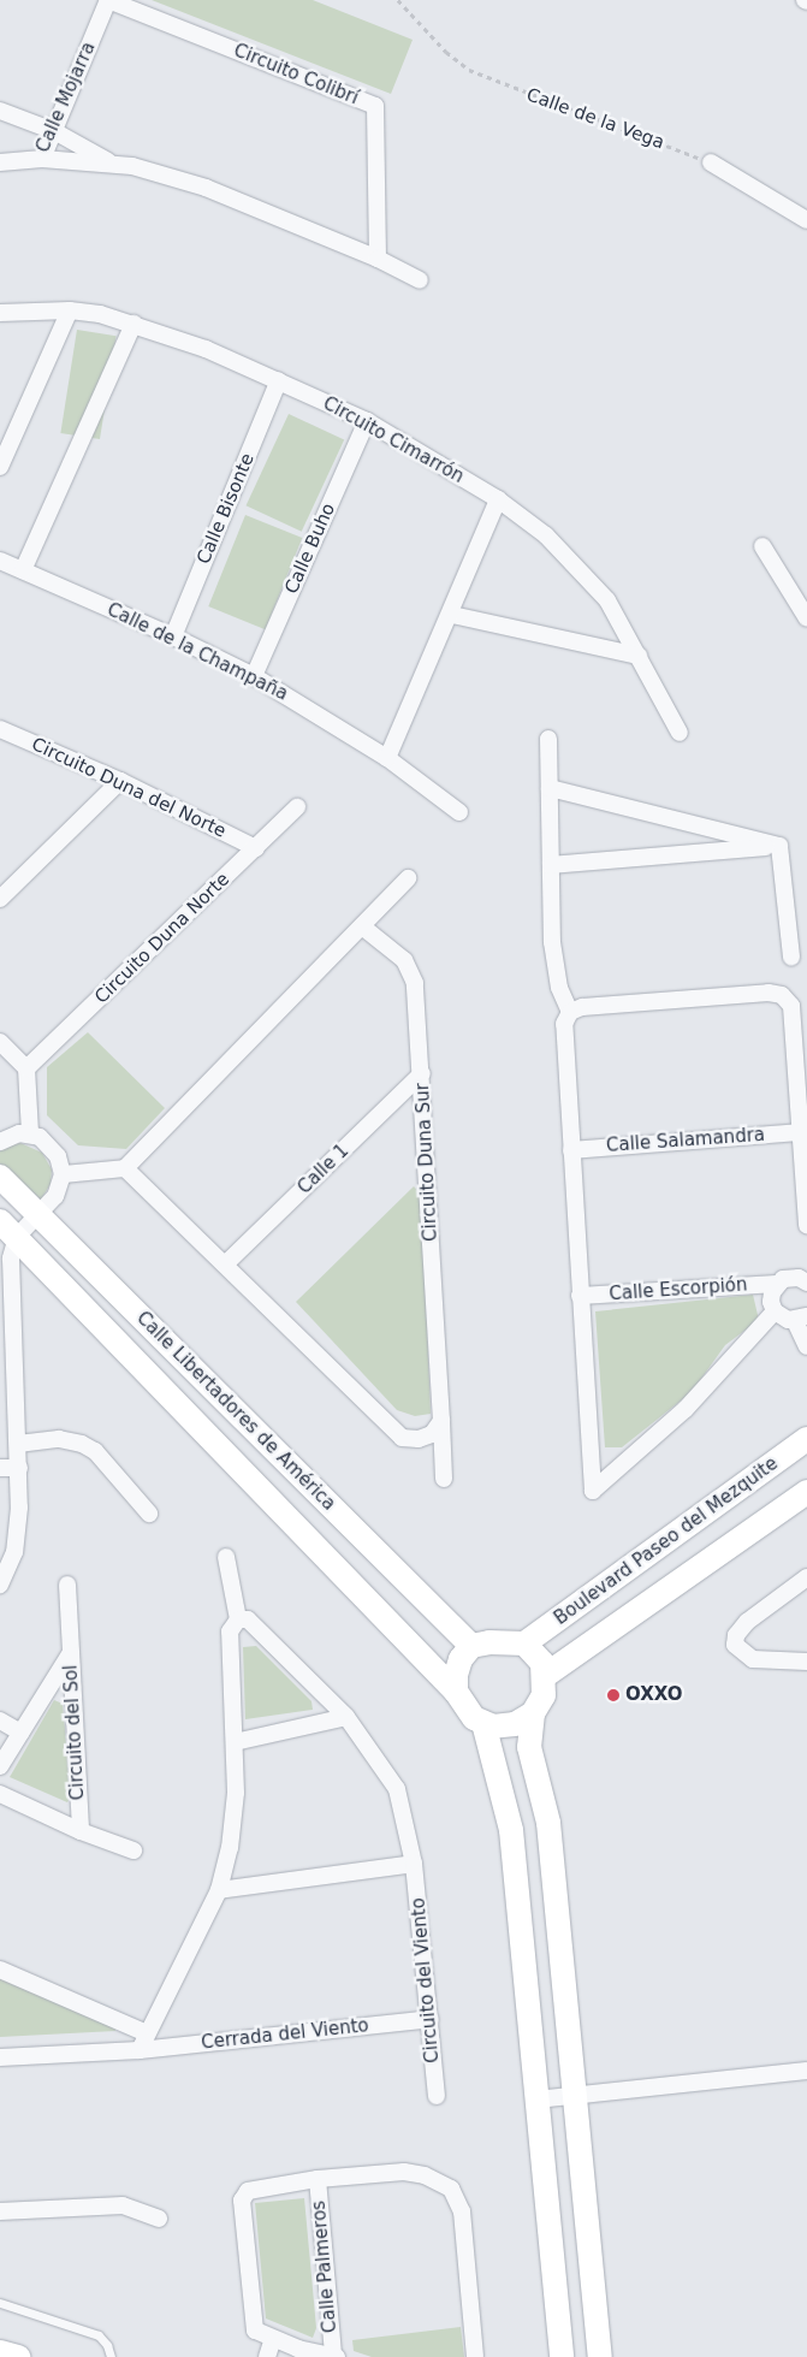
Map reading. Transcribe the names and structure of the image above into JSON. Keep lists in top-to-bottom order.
{
  "streets": {
    "street": [
      "Circuito Colibrí",
      "Calle Mojarra",
      "Circuito Cimarrón",
      "Calle Bisonte",
      "Calle Buho",
      "Calle de la Champaña",
      "Circuito Duna del Norte",
      "Circuito Duna Norte",
      "Calle Salamandra",
      "Circuito Duna Sur",
      "Calle 1",
      "Calle Escorpión",
      "Calle Libertadores de América",
      "Boulevard Paseo del Mezquite",
      "Circuito del Sol",
      "Circuito del Viento",
      "Cerrada del Viento",
      "Calle Palmeros"
    ],
    "path": ["Calle de la Vega"]
  },
  "crossings": [
    ["Circuito Colibrí", "Calle Mojarra"],
    ["Circuito Cimarrón", "Calle Bisonte"],
    ["Circuito Cimarrón", "Calle Buho"],
    ["Calle Bisonte", "Calle de la Champaña"],
    ["Calle Buho", "Calle de la Champaña"],
    ["Circuito Duna del Norte", "Circuito Duna Norte"],
    ["Circuito Duna Sur", "Calle 1"],
    ["Calle Libertadores de América", "Boulevard Paseo del Mezquite"],
    ["Circuito del Viento", "Cerrada del Viento"]
  ],
  "places": ["OXXO"]
}
